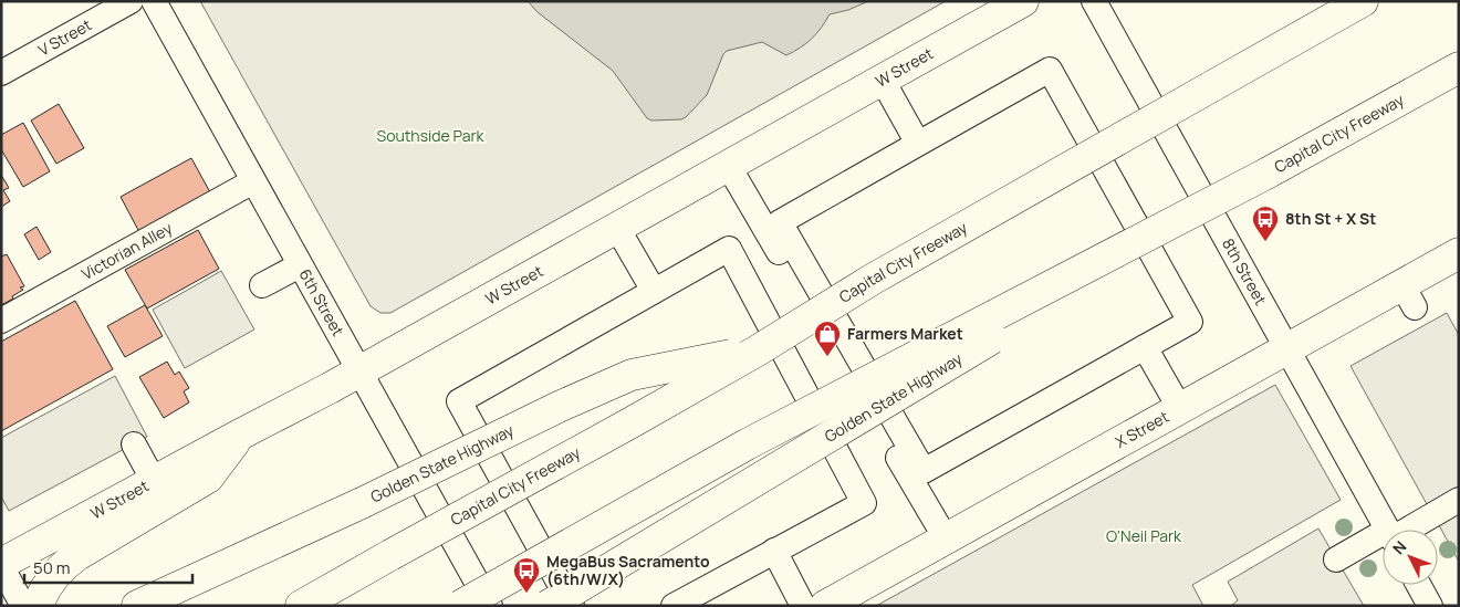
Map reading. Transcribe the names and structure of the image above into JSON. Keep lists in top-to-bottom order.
{
  "streets": {
    "main road": [
      "W Street",
      "Capital City Freeway",
      "Golden State Highway",
      "X Street"
    ],
    "street": [
      "V Street",
      "Victorian Alley",
      "8th Street",
      "6th Street"
    ]
  },
  "crossings": [
    ["W Street", "6th Street"],
    ["Capital City Freeway", "Golden State Highway"],
    ["Victorian Alley", "6th Street"],
    ["8th Street", "X Street"]
  ],
  "parks": ["Southside Park", "O'Neil Park"],
  "places": {
    "bus stop": ["8th St + X St", "MegaBus Sacramento (6th/W/X)"],
    "shop": ["Farmers Market"]
  },
  "scale_bar": "50 m",
  "north": "top left"
}
